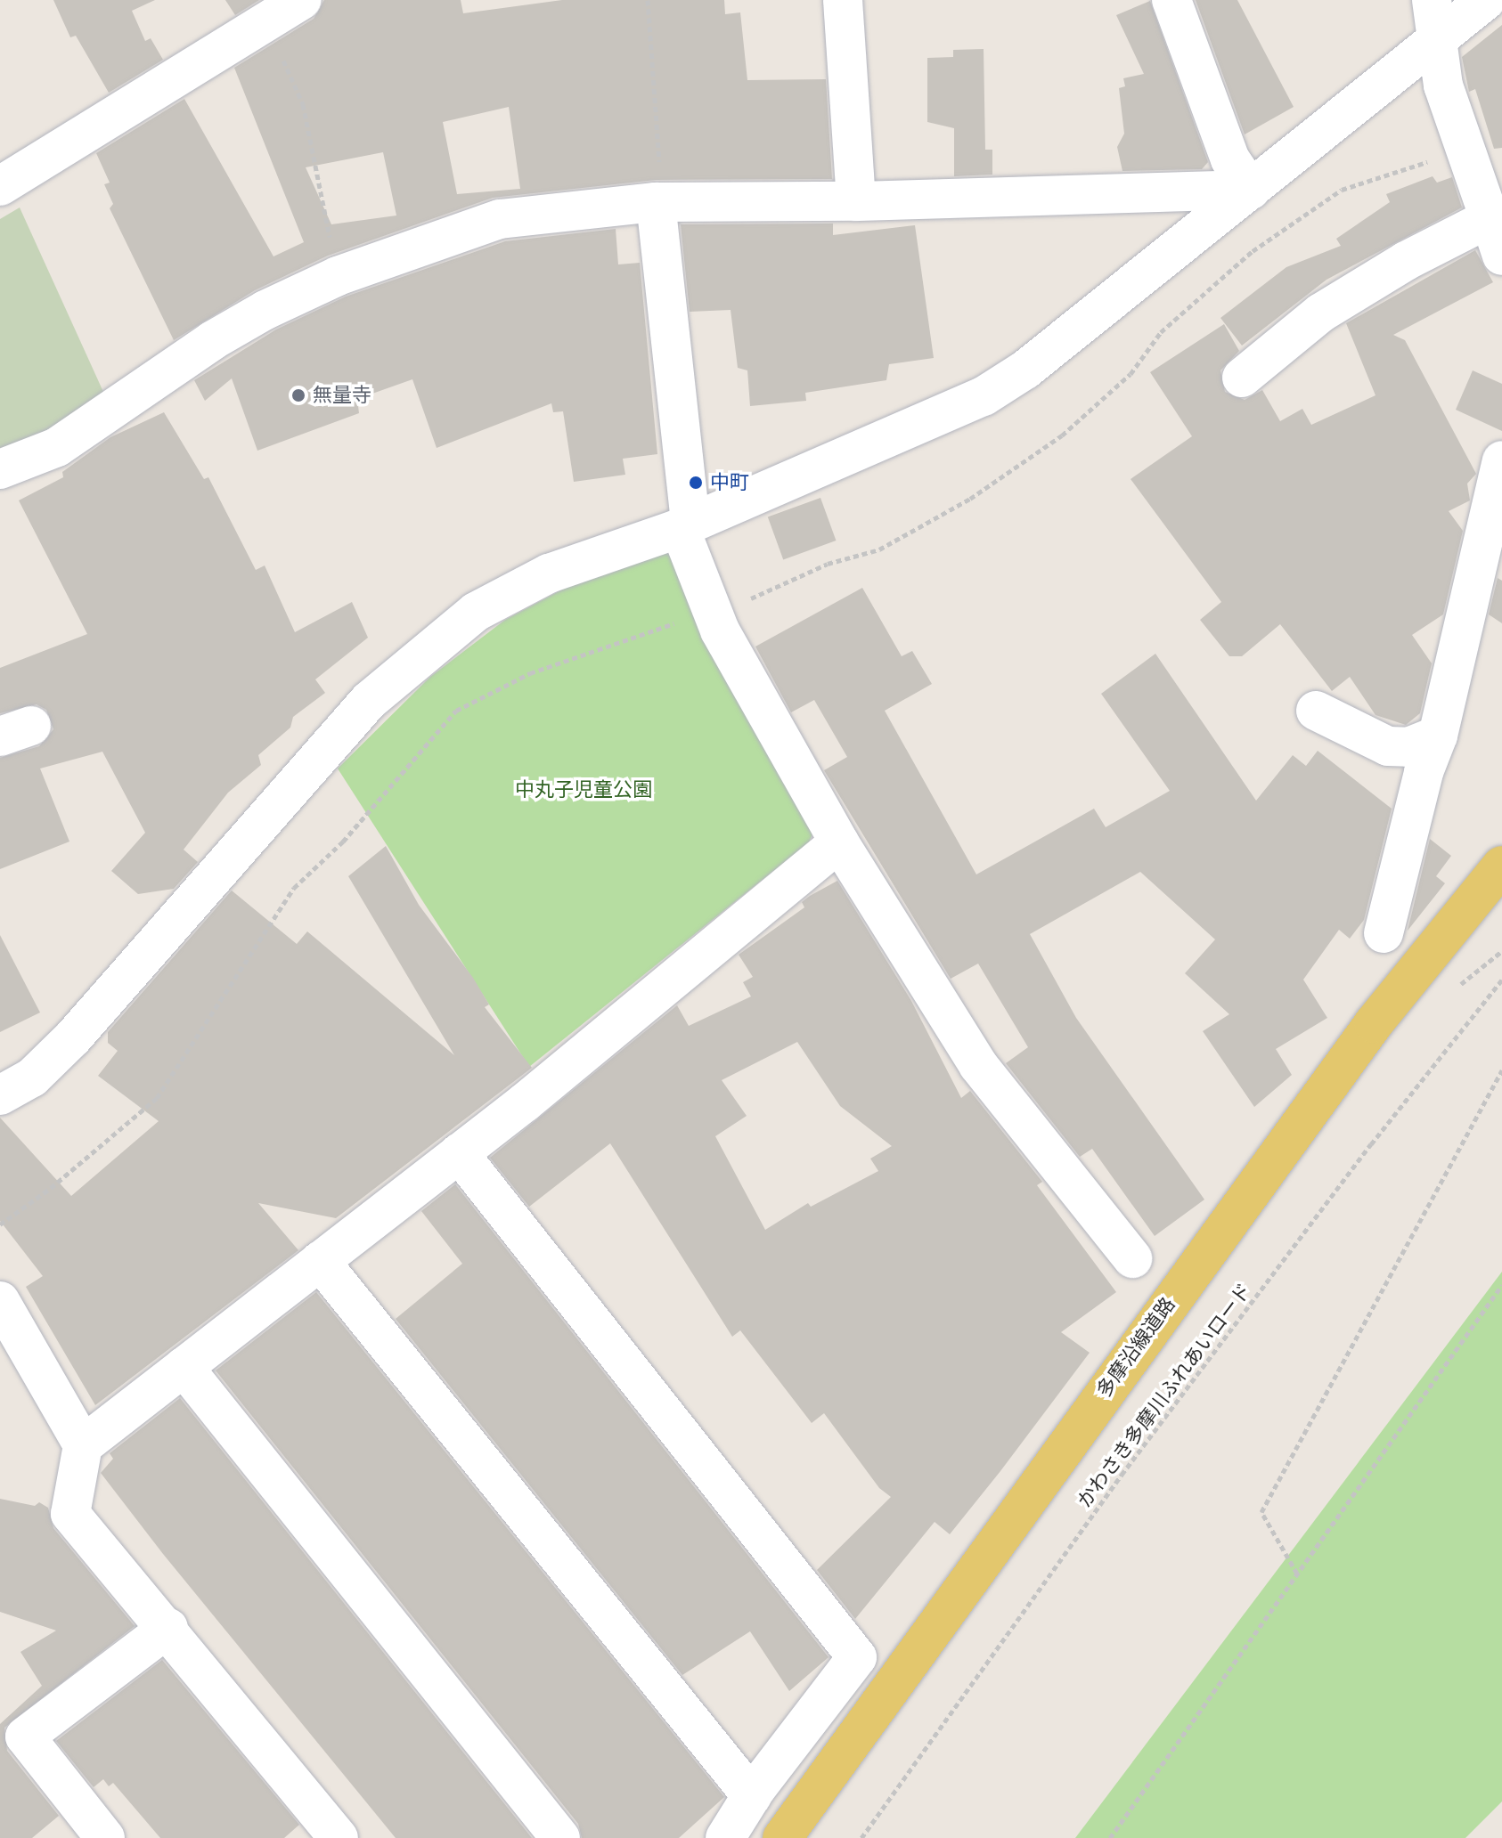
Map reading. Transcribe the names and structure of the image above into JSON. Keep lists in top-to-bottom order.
{
  "streets": {
    "main road": ["多摩沿線道路"],
    "path": ["かわさき多摩川ふれあいロード"]
  },
  "parks": ["中丸子児童公園"],
  "places": ["無量寺", "中町"]
}
